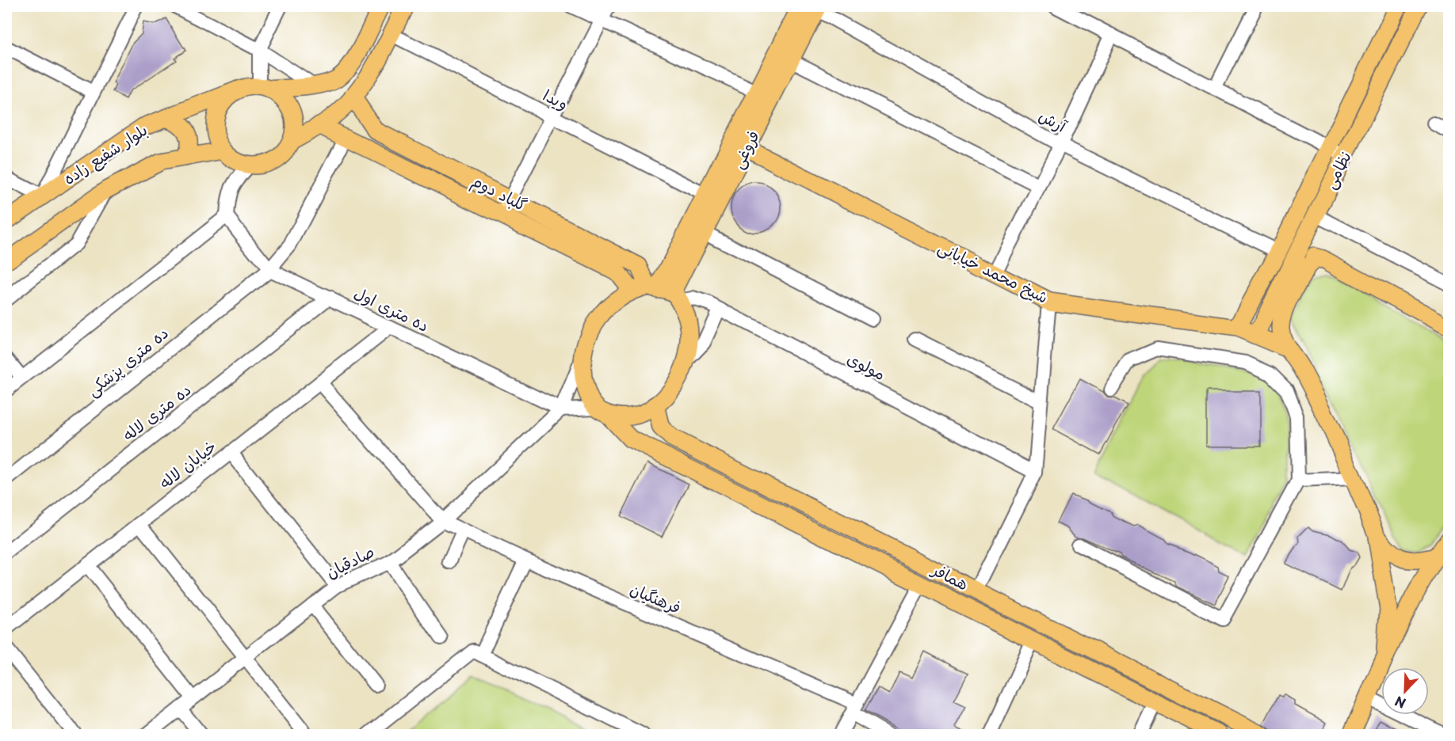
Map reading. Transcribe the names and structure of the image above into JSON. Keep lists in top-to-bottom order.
{
  "streets": {
    "main road": [
      "فروغى",
      "بلوار شفیع زاده",
      "نظامی",
      "گلباد دوم",
      "شیخ محمد خیابانی",
      "همافر"
    ],
    "street": [
      "ویدا",
      "آرش",
      "ده متری اول",
      "ده متری پزشکی",
      "مولوی",
      "ده متری لاله",
      "خیابان لاله",
      "صادقیان",
      "فرهنگیان"
    ]
  },
  "crossings": [
    ["ویدا", "فروغى"],
    ["آرش", "فروغى"],
    ["آرش", "نظامی"],
    ["فروغى", "گلباد دوم"],
    ["فروغى", "شیخ محمد خیابانی"],
    ["فروغى", "مولوی"],
    ["فروغى", "همافر"],
    ["نظامی", "شیخ محمد خیابانی"],
    ["گلباد دوم", "ده متری پزشکی"],
    ["گلباد دوم", "مولوی"],
    ["گلباد دوم", "همافر"],
    ["ده متری اول", "ده متری پزشکی"],
    ["ده متری اول", "ده متری لاله"],
    ["ده متری اول", "خیابان لاله"],
    ["ده متری اول", "صادقیان"],
    ["مولوی", "همافر"],
    ["صادقیان", "فرهنگیان"]
  ],
  "north": "bottom left"
}
